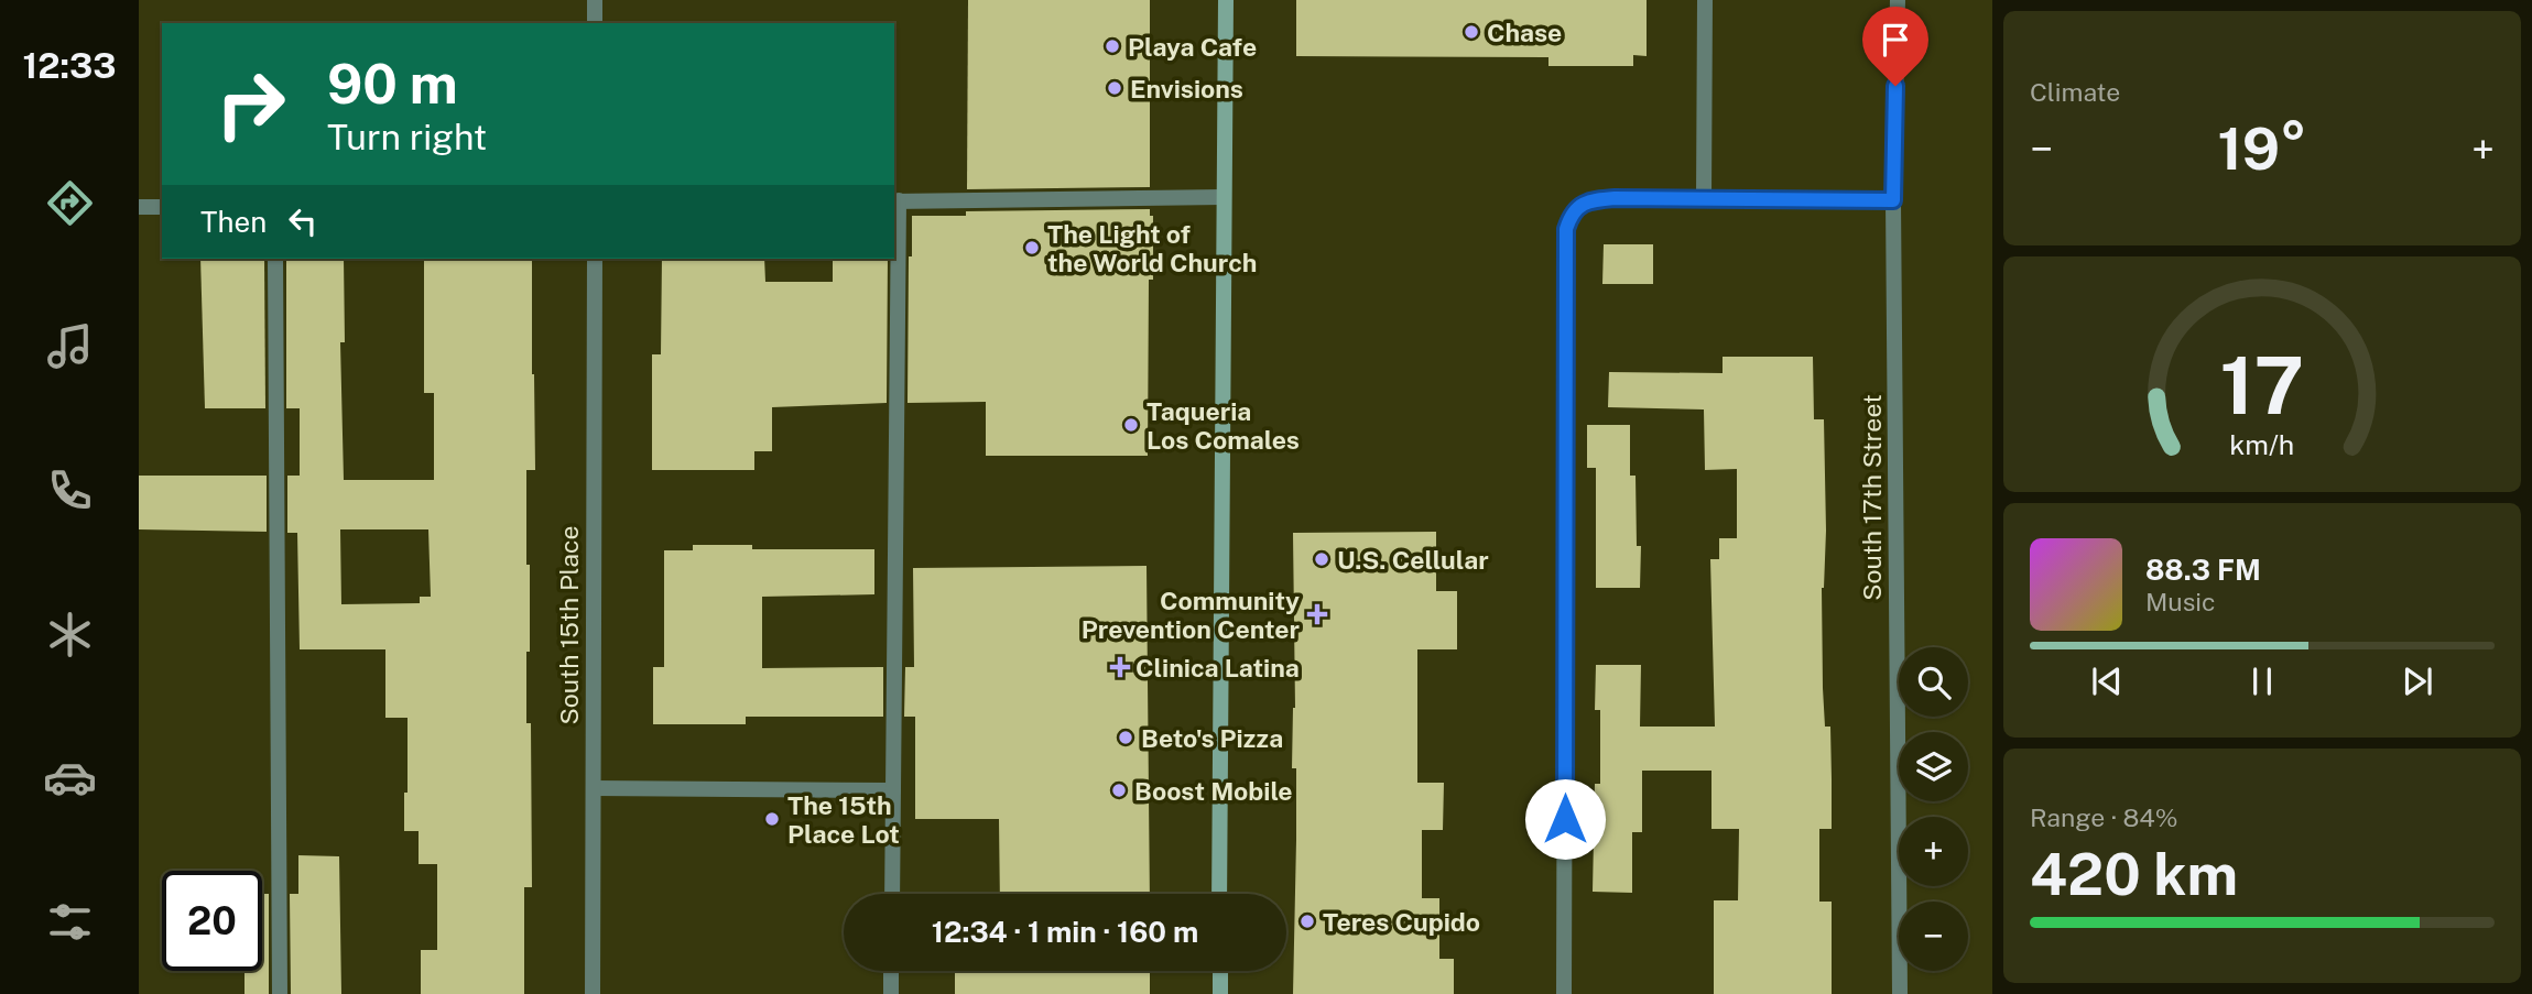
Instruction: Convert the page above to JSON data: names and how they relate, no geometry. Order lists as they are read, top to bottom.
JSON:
{
  "streets": {
    "street": ["South 17th Street", "South 15th Place"]
  },
  "places": {
    "other": [
      "Chase",
      "Playa Cafe",
      "Envisions",
      "The Light of the World Church",
      "Taqueria Los Comales",
      "U.S. Cellular",
      "Beto's Pizza",
      "Boost Mobile",
      "The 15th Place Lot",
      "Teres Cupido"
    ],
    "health": ["Community Prevention Center", "Clinica Latina"]
  },
  "page": {
    "tabs": "12:33",
    "tile": [
      "Climate",
      ["Range · 84%", "420 km"]
    ],
    "turn": ["90 m", "Turn right"],
    "heat": ["−", "19°", "+"],
    "then": "Then",
    "song": ["88.3 FM", "Music"],
    "map_buttons": ["+", "−"],
    "limit": "20",
    "trip": "12:34 · 1 min · 160 m",
    "gauge": ["17", "km/h"]
  }
}
